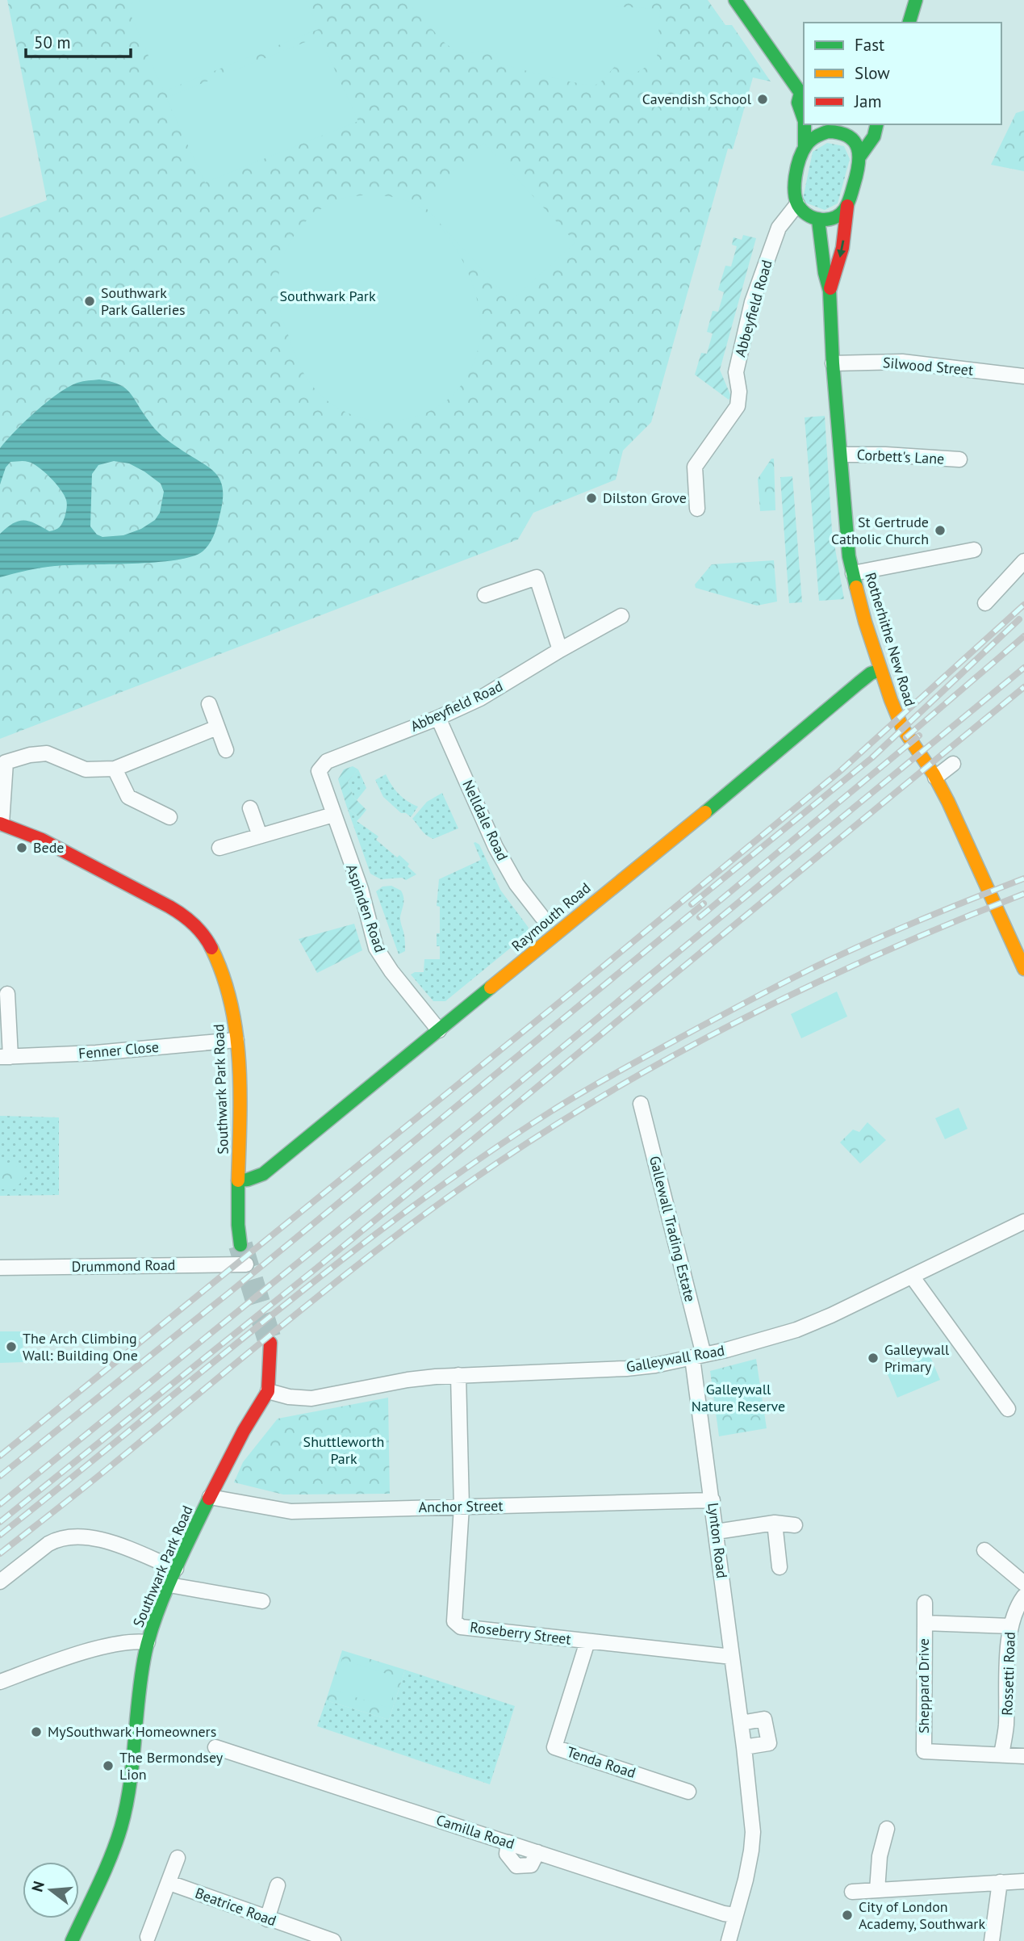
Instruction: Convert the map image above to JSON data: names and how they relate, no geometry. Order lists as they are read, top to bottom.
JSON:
{
  "streets": {
    "main road": ["Rotherhithe New Road", "Raymouth Road", "Southwark Park Road"],
    "street": [
      "Abbeyfield Road",
      "Silwood Street",
      "Corbett's Lane",
      "Nelldale Road",
      "Aspinden Road",
      "Fenner Close",
      "Gallewall Trading Estate",
      "Drummond Road",
      "Galleywall Road",
      "Anchor Street",
      "Lynton Road",
      "Roseberry Street",
      "Rossetti Road",
      "Sheppard Drive",
      "Tenda Road",
      "Camilla Road",
      "Beatrice Road"
    ]
  },
  "crossings": [
    ["Abbeyfield Road", "Rotherhithe New Road"],
    ["Abbeyfield Road", "Nelldale Road"],
    ["Abbeyfield Road", "Aspinden Road"],
    ["Silwood Street", "Rotherhithe New Road"],
    ["Corbett's Lane", "Rotherhithe New Road"],
    ["Rotherhithe New Road", "Raymouth Road"],
    ["Aspinden Road", "Raymouth Road"],
    ["Raymouth Road", "Southwark Park Road"],
    ["Fenner Close", "Southwark Park Road"],
    ["Southwark Park Road", "Galleywall Road"],
    ["Southwark Park Road", "Anchor Street"],
    ["Gallewall Trading Estate", "Galleywall Road"],
    ["Gallewall Trading Estate", "Lynton Road"],
    ["Galleywall Road", "Lynton Road"],
    ["Galleywall Road", "Roseberry Street"],
    ["Anchor Street", "Lynton Road"],
    ["Anchor Street", "Roseberry Street"],
    ["Lynton Road", "Roseberry Street"],
    ["Lynton Road", "Camilla Road"],
    ["Roseberry Street", "Tenda Road"],
    ["Rossetti Road", "Sheppard Drive"]
  ],
  "parks": ["Southwark Park", "Galleywall Nature Reserve", "Shuttleworth Park"],
  "places": [
    "Cavendish School",
    "Southwark Park Galleries",
    "Dilston Grove",
    "St Gertrude Catholic Church",
    "Bede",
    "The Arch Climbing Wall: Building One",
    "Galleywall Primary",
    "MySouthwark Homeowners",
    "The Bermondsey Lion",
    "City of London Academy, Southwark"
  ],
  "legend": ["Fast", "Slow", "Jam"],
  "scale_bar": "50 m",
  "north": "left"
}
